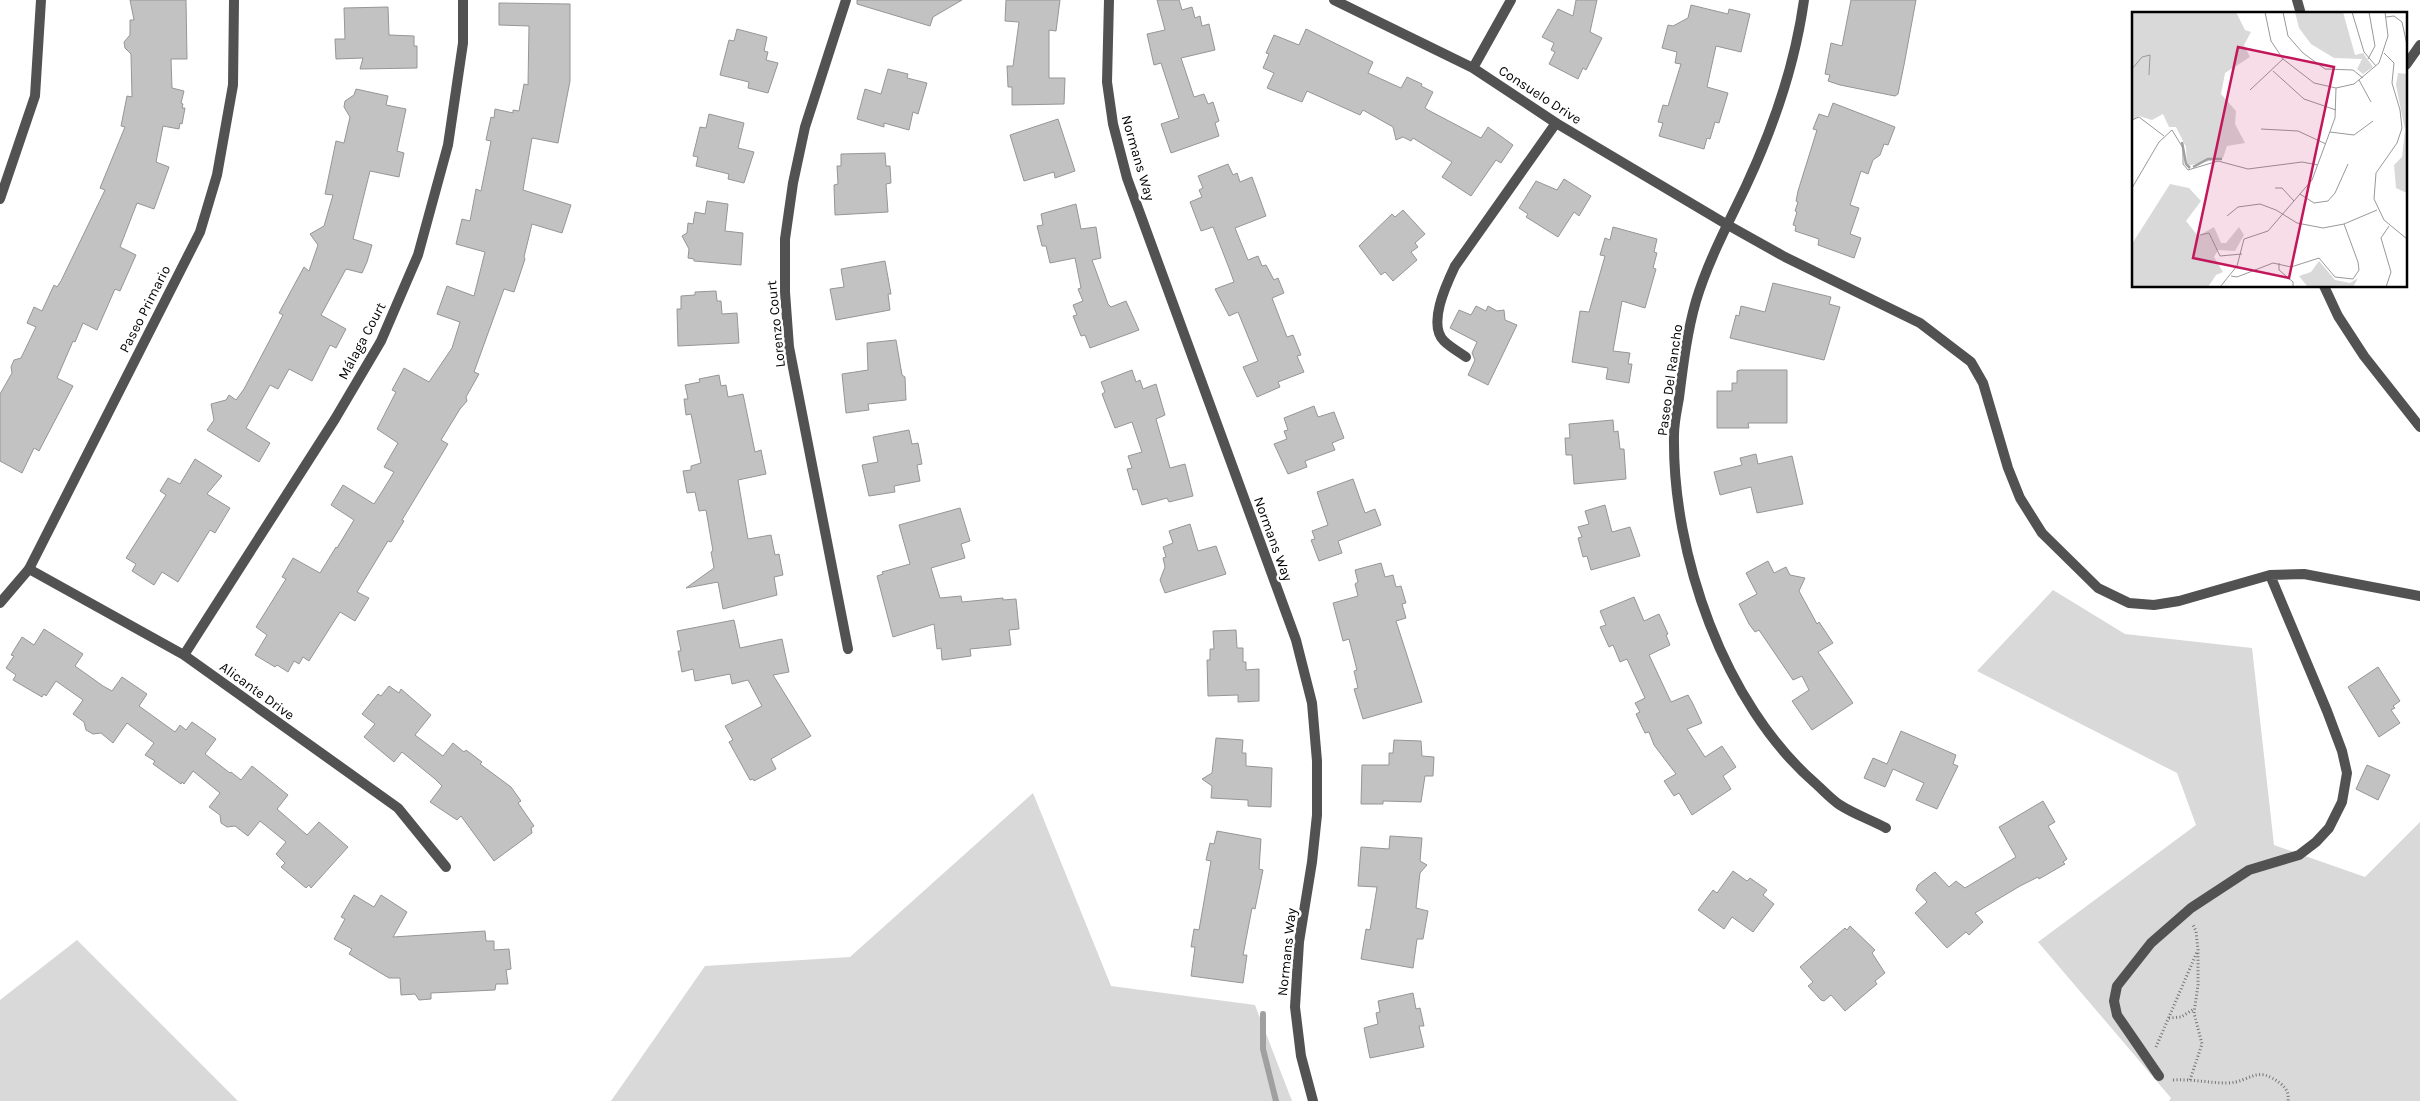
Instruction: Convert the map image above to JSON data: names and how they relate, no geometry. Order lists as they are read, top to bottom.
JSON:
{
  "streets": {
    "street": [
      "Consuelo Drive",
      "Normans Way",
      "Paseo Primario",
      "Lorenzo Court",
      "Málaga Court",
      "Paseo Del Rancho",
      "Alicante Drive"
    ]
  },
  "crossings": [
    ["Consuelo Drive", "Paseo Del Rancho"],
    ["Paseo Primario", "Alicante Drive"],
    ["Málaga Court", "Alicante Drive"]
  ]
}
